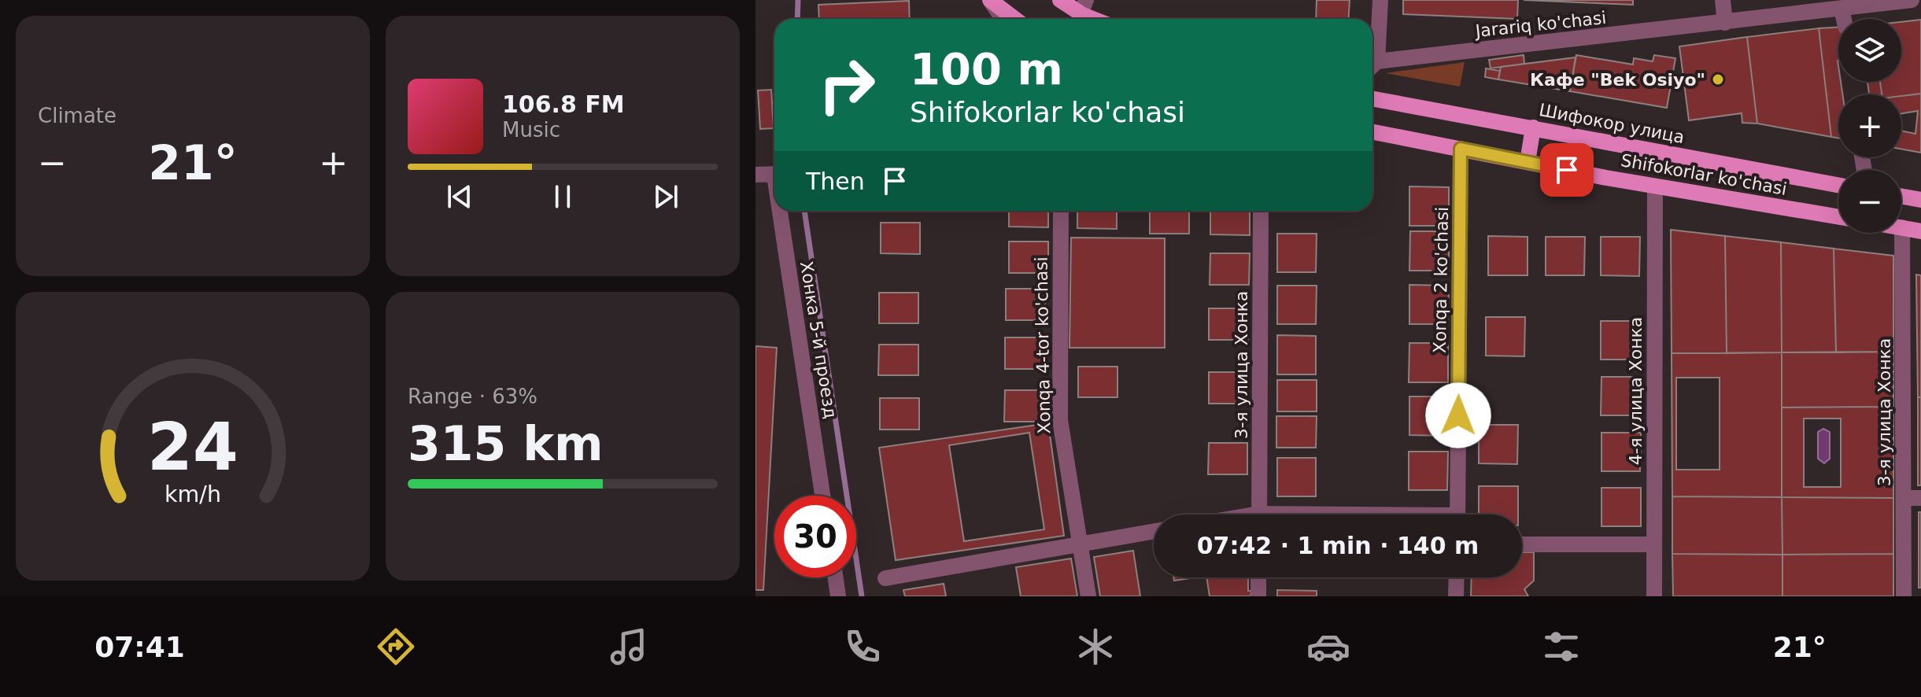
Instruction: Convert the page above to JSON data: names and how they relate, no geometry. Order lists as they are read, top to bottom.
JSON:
{
  "streets": {
    "main road": ["Шифокор улица", "Shifokorlar ko'chasi"],
    "street": [
      "Jarariq ko'chasi",
      "Xonqa 2 ko'chasi",
      "Хонка 5-й проезд",
      "Xonqa 4-tor ko'chasi",
      "3-я улица Хонка",
      "4-я улица Хонка"
    ]
  },
  "crossings": [
    ["Shifokorlar ko'chasi", "Xonqa 2 ko'chasi"],
    ["Shifokorlar ko'chasi", "4-я улица Хонка"]
  ],
  "places": ["Кафе \"Bek Osiyo\""],
  "page": {
    "tile": [
      "Climate",
      ["Range · 63%", "315 km"]
    ],
    "map_buttons": ["+", "−"],
    "turn": ["100 m", "Shifokorlar ko'chasi"],
    "song": ["106.8 FM", "Music"],
    "heat": ["−", "21°", "+"],
    "then": "Then",
    "limit": "30",
    "trip": "07:42 · 1 min · 140 m",
    "tabs": ["07:41", "21°"],
    "gauge": ["24", "km/h"]
  }
}
